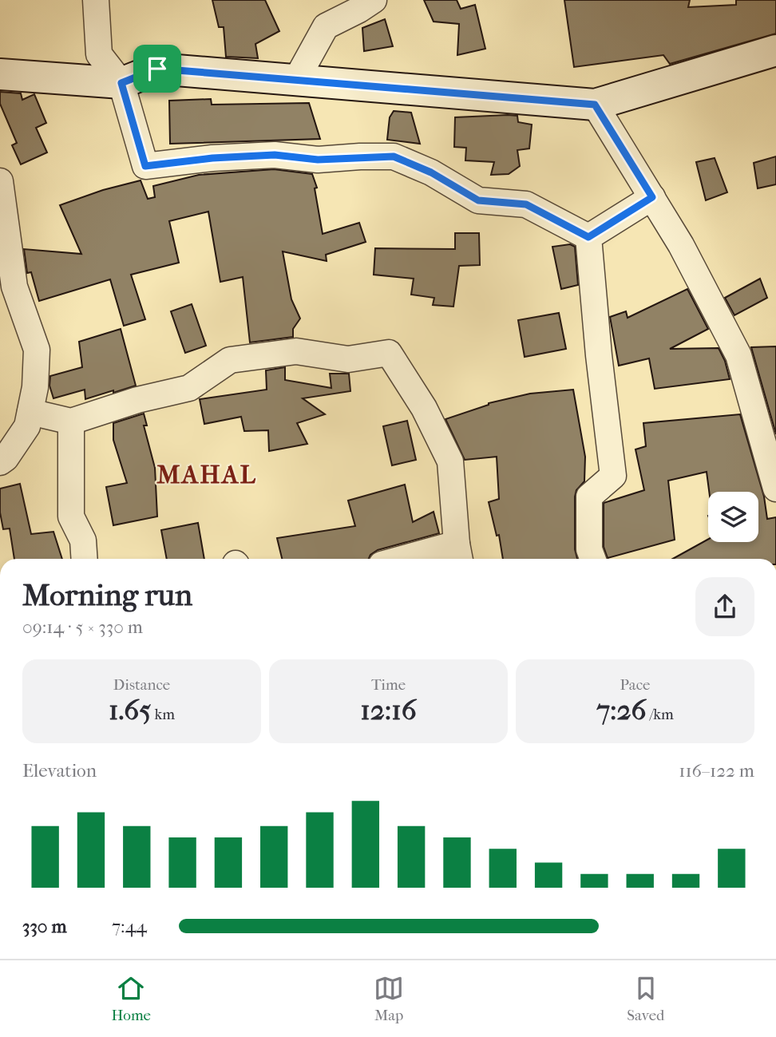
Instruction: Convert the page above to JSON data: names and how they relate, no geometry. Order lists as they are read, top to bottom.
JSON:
{
  "districts": ["MAHAL"],
  "page": {
    "heading": ["Morning run", "09:14 · 5 × 330 m"],
    "stats": [
      ["Distance", "1.65 km"],
      ["Time", "12:16"],
      ["Pace", "7:26 /km"]
    ],
    "chart": ["Elevation", "116–122 m"],
    "list": [
      {
        "name": "330 m",
        "note": "7:44"
      }
    ],
    "tabs": ["Home", "Map", "Saved"]
  }
}
